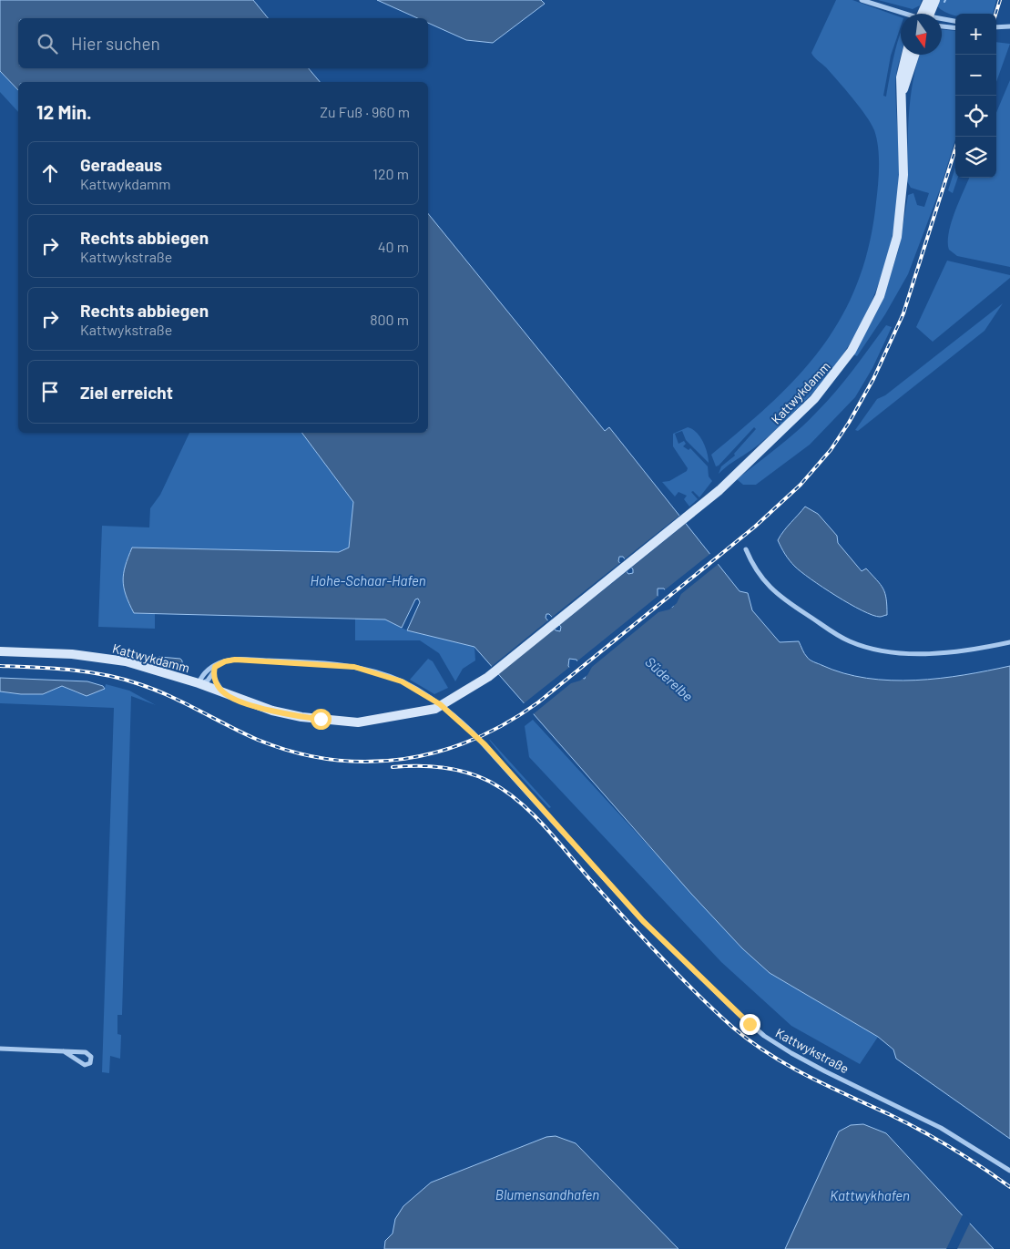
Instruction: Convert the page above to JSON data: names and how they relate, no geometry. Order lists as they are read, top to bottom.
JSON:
{
  "streets": {
    "main road": ["Kattwykdamm"],
    "street": ["Kattwykstraße"]
  },
  "crossings": [
    ["Kattwykdamm", "Kattwykstraße"]
  ],
  "water": [
    "Hohe-Schaar-Hafen",
    "Süderelbe",
    "Blumensandhafen",
    "Kattwykhafen"
  ],
  "north": "bottom",
  "page": {
    "map_buttons": ["+", "−"],
    "search": "Hier suchen",
    "heading": ["12 Min.", "Zu Fuß · 960 m"],
    "list": [
      ["Geradeaus", "Kattwykdamm", "120 m"],
      ["Rechts abbiegen", "Kattwykstraße", "40 m"],
      ["Rechts abbiegen", "Kattwykstraße", "800 m"],
      "Ziel erreicht"
    ]
  }
}
